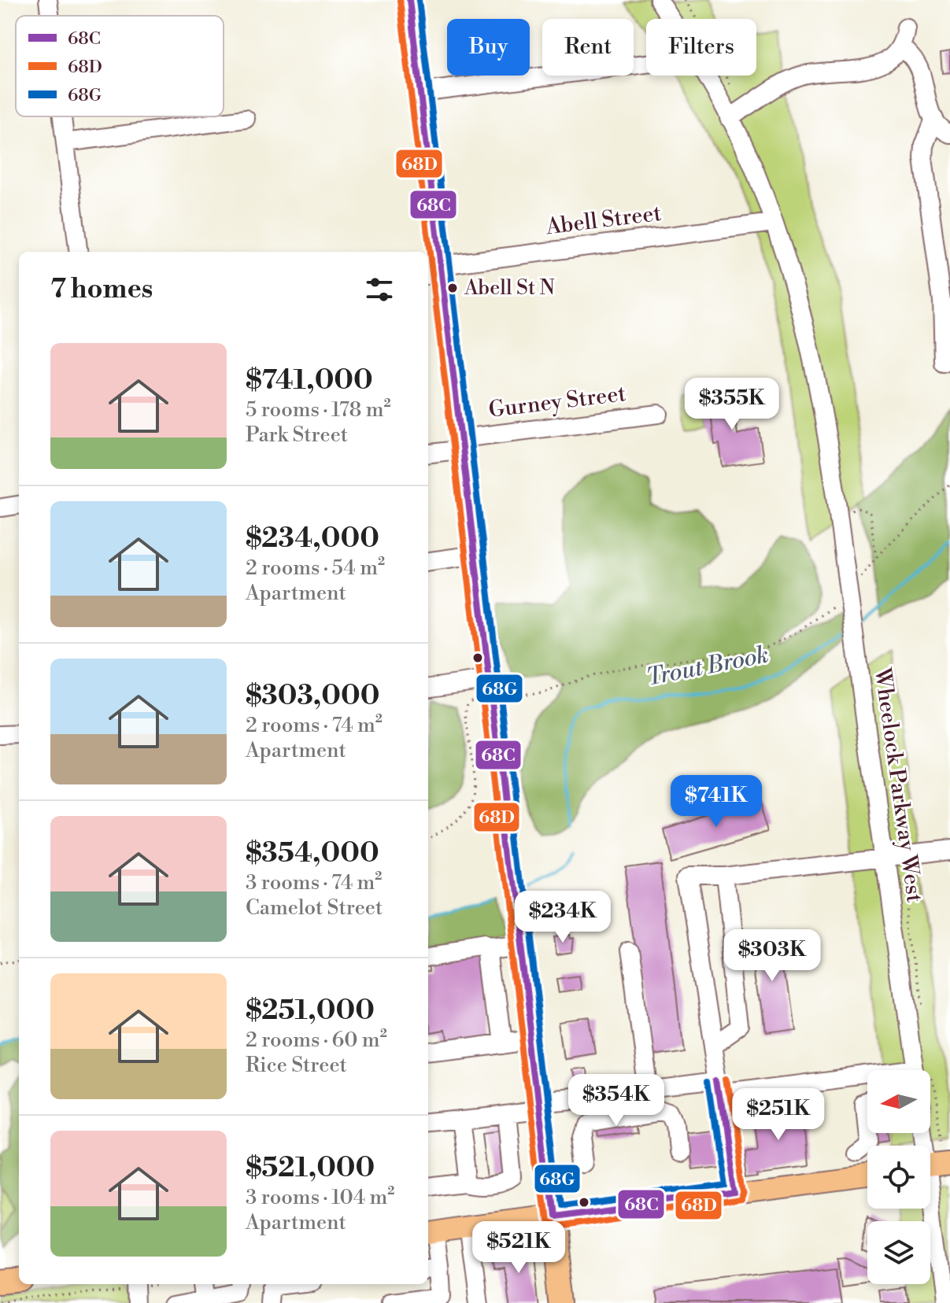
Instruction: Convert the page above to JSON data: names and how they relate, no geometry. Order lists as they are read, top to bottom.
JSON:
{
  "streets": {
    "street": ["Abell Street", "Gurney Street", "Wheelock Parkway West"]
  },
  "crossings": [
    ["Abell Street", "Wheelock Parkway West"]
  ],
  "water": ["Trout Brook"],
  "places": ["Abell St N"],
  "lines": ["transit line 68C", "transit line 68G", "transit line 68D"],
  "legend": ["68C", "68D", "68G"],
  "north": "left",
  "page": {
    "chip": ["Buy", "Rent", "Filters"],
    "heading": "7 homes",
    "list": [
      {
        "name": "$741,000",
        "note": "5 rooms · 178 m² · Park Street"
      },
      {
        "name": "$234,000",
        "note": "2 rooms · 54 m² · Apartment"
      },
      {
        "name": "$303,000",
        "note": "2 rooms · 74 m² · Apartment"
      },
      {
        "name": "$354,000",
        "note": "3 rooms · 74 m² · Camelot Street"
      },
      {
        "name": "$251,000",
        "note": "2 rooms · 60 m² · Rice Street"
      },
      {
        "name": "$521,000",
        "note": "3 rooms · 104 m² · Apartment"
      }
    ],
    "price": [
      "$355K",
      "$741K",
      "$234K",
      "$303K",
      "$354K",
      "$251K",
      "$521K"
    ]
  }
}
